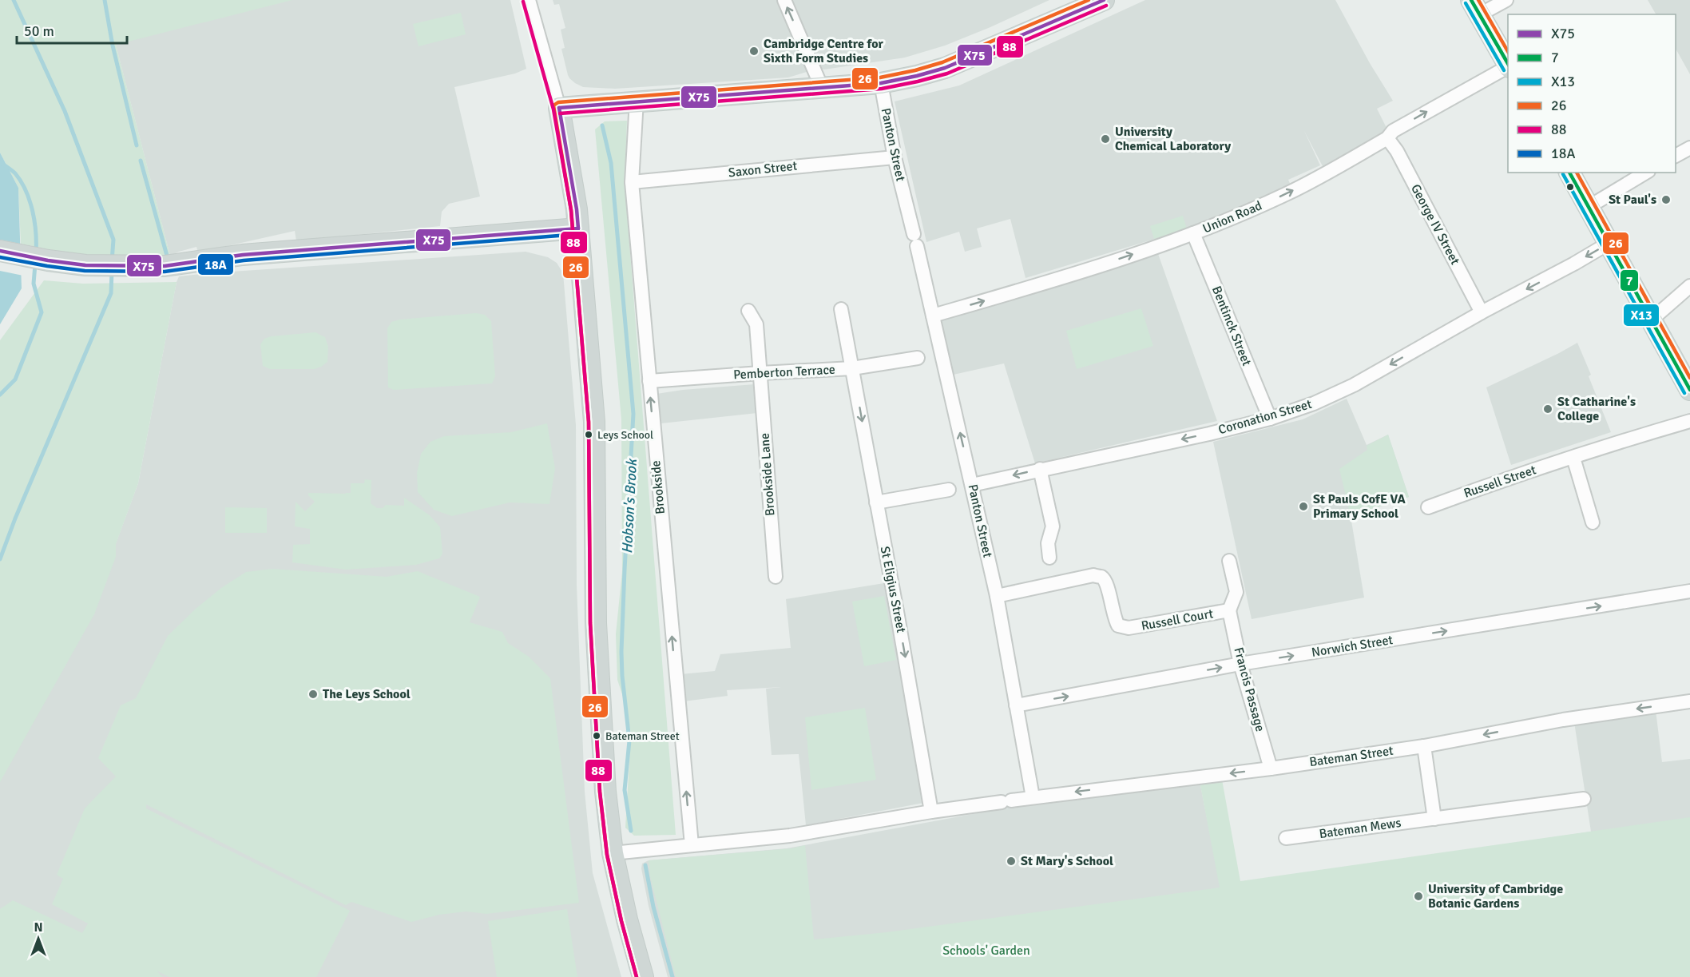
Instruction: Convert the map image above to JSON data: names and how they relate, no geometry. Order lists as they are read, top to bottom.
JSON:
{
  "streets": {
    "street": [
      "Panton Street",
      "Saxon Street",
      "Union Road",
      "George IV Street",
      "Bentinck Street",
      "Pemberton Terrace",
      "Coronation Street",
      "Brookside Lane",
      "Russell Street",
      "Brookside",
      "St Eligius Street",
      "Russell Court",
      "Norwich Street",
      "Francis Passage",
      "Bateman Street",
      "Bateman Mews"
    ]
  },
  "crossings": [
    ["Panton Street", "Saxon Street"],
    ["Panton Street", "Union Road"],
    ["Panton Street", "Coronation Street"],
    ["Panton Street", "Russell Court"],
    ["Panton Street", "Norwich Street"],
    ["Panton Street", "Bateman Street"],
    ["Saxon Street", "Brookside"],
    ["Union Road", "George IV Street"],
    ["Union Road", "Bentinck Street"],
    ["George IV Street", "Coronation Street"],
    ["Bentinck Street", "Coronation Street"],
    ["Pemberton Terrace", "Brookside Lane"],
    ["Pemberton Terrace", "Brookside"],
    ["Pemberton Terrace", "St Eligius Street"],
    ["Brookside", "Bateman Street"],
    ["St Eligius Street", "Bateman Street"],
    ["Russell Court", "Francis Passage"],
    ["Norwich Street", "Francis Passage"],
    ["Francis Passage", "Bateman Street"]
  ],
  "one_way": [
    "Union Road",
    "Coronation Street",
    "Brookside",
    "St Eligius Street",
    "Norwich Street",
    "Bateman Street"
  ],
  "water": ["Hobson's Brook"],
  "parks": ["Schools' Garden"],
  "places": [
    "Cambridge Centre for Sixth Form Studies",
    "University Chemical Laboratory",
    "St Paul's",
    "St Catharine's College",
    "Leys School",
    "St Pauls CofE VA Primary School",
    "The Leys School",
    "Bateman Street",
    "St Mary's School",
    "University of Cambridge Botanic Gardens"
  ],
  "lines": [
    "transit line X75",
    "transit line 7",
    "transit line 26",
    "transit line 88",
    "transit line X13",
    "transit line 18A"
  ],
  "legend": [
    "X75",
    "7",
    "X13",
    "26",
    "88",
    "18A"
  ],
  "scale_bar": "50 m",
  "north": "top"
}
